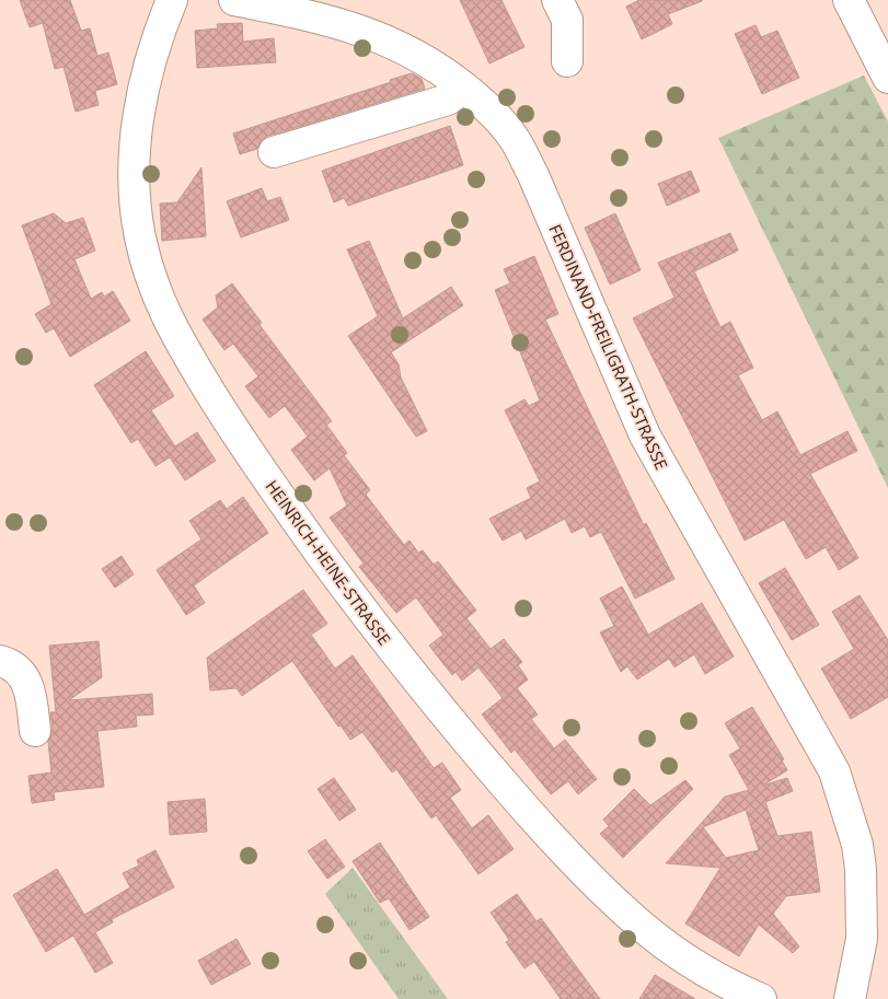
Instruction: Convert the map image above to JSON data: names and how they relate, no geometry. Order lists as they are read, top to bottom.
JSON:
{
  "streets": {
    "street": ["FERDINAND-FREILIGRATH-STRASSE", "HEINRICH-HEINE-STRASSE"]
  }
}
